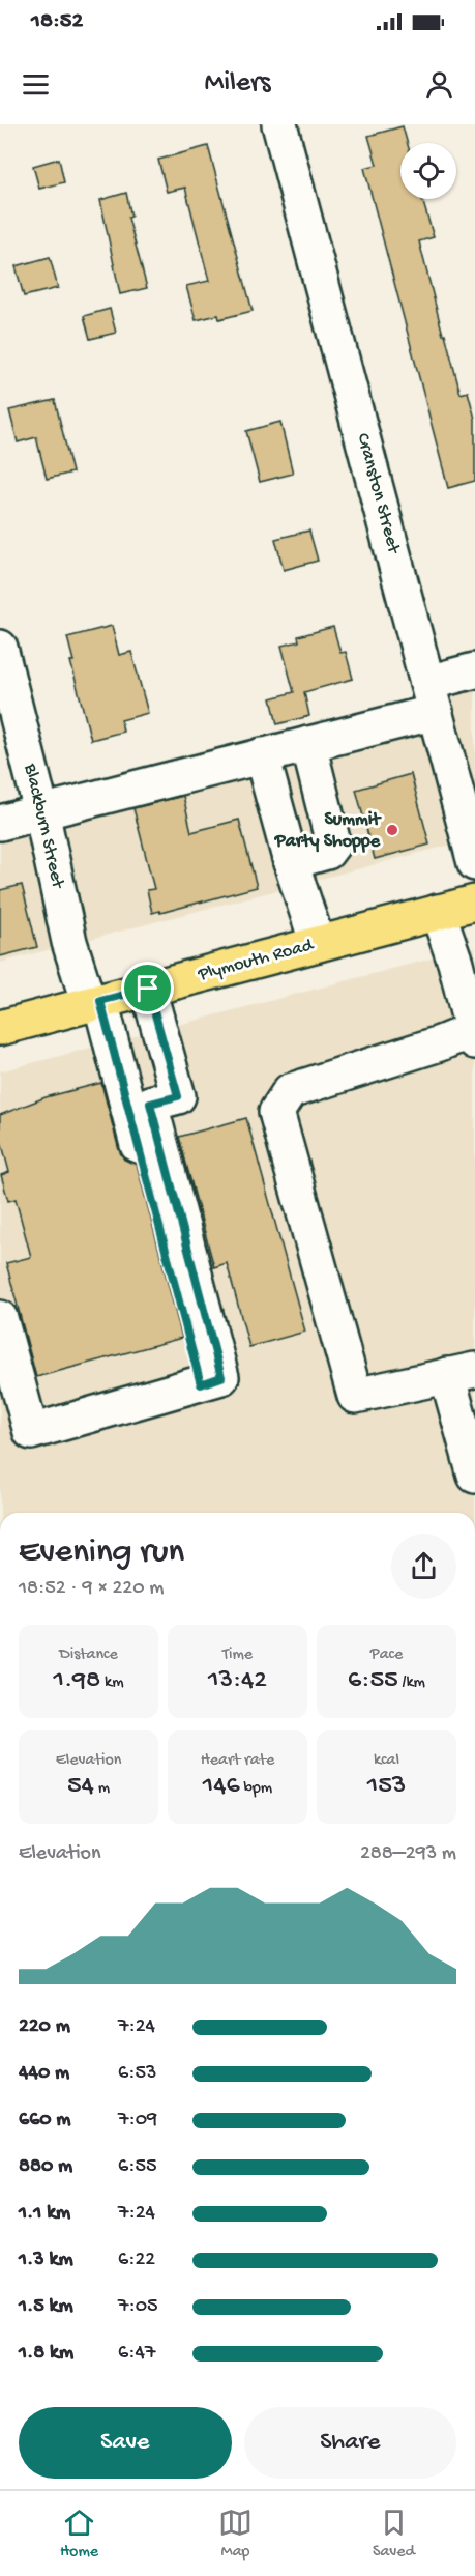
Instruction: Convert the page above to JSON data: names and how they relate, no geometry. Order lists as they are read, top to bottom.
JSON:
{
  "streets": {
    "main road": ["Plymouth Road"],
    "street": ["Cranston Street", "Blackburn Street"]
  },
  "crossings": [
    ["Blackburn Street", "Plymouth Road"]
  ],
  "places": ["Summit Party Shoppe"],
  "page": {
    "status": "18:52",
    "header": "Milers",
    "heading": ["Evening run", "18:52 · 9 × 220 m"],
    "stats": [
      ["Distance", "1.98 km"],
      ["Time", "13:42"],
      ["Pace", "6:55 /km"],
      ["Elevation", "54 m"],
      ["Heart rate", "146 bpm"],
      ["kcal", "153"]
    ],
    "chart": ["Elevation", "288–293 m"],
    "list": [
      {
        "name": "220 m",
        "note": "7:24"
      },
      {
        "name": "440 m",
        "note": "6:53"
      },
      {
        "name": "660 m",
        "note": "7:09"
      },
      {
        "name": "880 m",
        "note": "6:55"
      },
      {
        "name": "1.1 km",
        "note": "7:24"
      },
      {
        "name": "1.3 km",
        "note": "6:22"
      },
      {
        "name": "1.5 km",
        "note": "7:05"
      },
      {
        "name": "1.8 km",
        "note": "6:47"
      }
    ],
    "buttons": ["Save", "Share"],
    "tabs": ["Home", "Map", "Saved"]
  }
}
